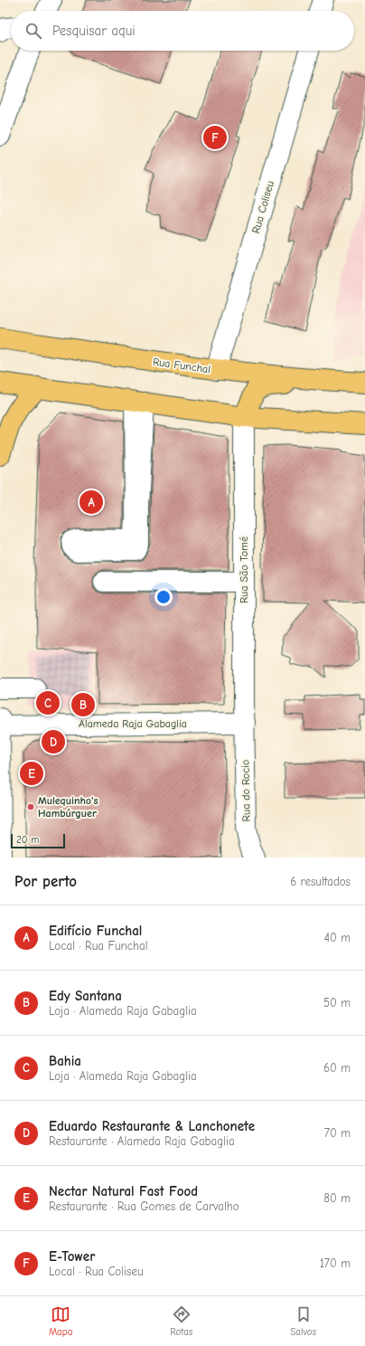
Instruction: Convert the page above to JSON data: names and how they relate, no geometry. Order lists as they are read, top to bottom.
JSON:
{
  "streets": {
    "main road": ["Rua Funchal"],
    "street": [
      "Rua Coliseu",
      "Rua São Tomé",
      "Alameda Raja Gabaglia",
      "Rua do Rocio"
    ]
  },
  "crossings": [
    ["Rua Coliseu", "Rua Funchal"],
    ["Rua São Tomé", "Alameda Raja Gabaglia"],
    ["Rua São Tomé", "Rua do Rocio"],
    ["Alameda Raja Gabaglia", "Rua do Rocio"]
  ],
  "places": ["Mulequinho's Hambúrguer"],
  "scale_bar": "20 m",
  "page": {
    "search": "Pesquisar aqui",
    "pins": [
      "F",
      "A",
      "C",
      "B",
      "D",
      "E"
    ],
    "scale": "20 m",
    "heading": ["Por perto", "6 resultados"],
    "list": [
      {
        "mark": "A",
        "name": "Edifício Funchal",
        "note": "Local · Rua Funchal",
        "value": "40 m"
      },
      {
        "mark": "B",
        "name": "Edy Santana",
        "note": "Loja · Alameda Raja Gabaglia",
        "value": "50 m"
      },
      {
        "mark": "C",
        "name": "Bahia",
        "note": "Loja · Alameda Raja Gabaglia",
        "value": "60 m"
      },
      {
        "mark": "D",
        "name": "Eduardo Restaurante & Lanchonete",
        "note": "Restaurante · Alameda Raja Gabaglia",
        "value": "70 m"
      },
      {
        "mark": "E",
        "name": "Nectar Natural Fast Food",
        "note": "Restaurante · Rua Gomes de Carvalho",
        "value": "80 m"
      },
      {
        "mark": "F",
        "name": "E-Tower",
        "note": "Local · Rua Coliseu",
        "value": "170 m"
      }
    ],
    "nav": ["Mapa", "Rotas", "Salvos"]
  }
}
